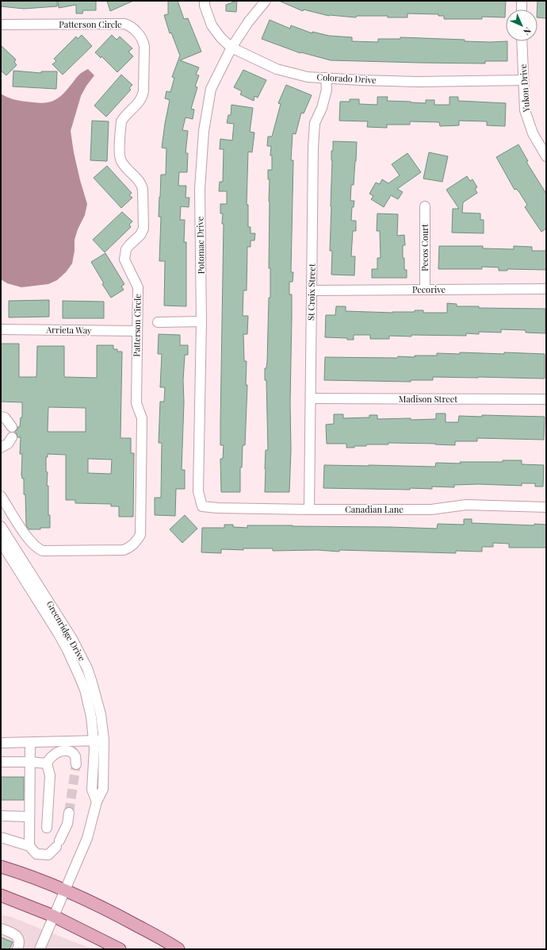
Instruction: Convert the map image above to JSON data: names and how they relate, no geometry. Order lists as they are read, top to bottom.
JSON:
{
  "streets": {
    "street": [
      "Patterson Circle",
      "Colorado Drive",
      "Yukon Drive",
      "Potomac Drive",
      "Pecos Court",
      "Pecorive",
      "St Croix Street",
      "Arrieta Way",
      "Madison Street",
      "Canadian Lane",
      "Greenridge Drive"
    ]
  },
  "crossings": [
    ["Patterson Circle", "Arrieta Way"],
    ["Colorado Drive", "Yukon Drive"],
    ["Colorado Drive", "Potomac Drive"],
    ["Colorado Drive", "St Croix Street"],
    ["Potomac Drive", "Canadian Lane"],
    ["Pecos Court", "Pecorive"],
    ["Pecorive", "St Croix Street"],
    ["St Croix Street", "Madison Street"],
    ["St Croix Street", "Canadian Lane"]
  ],
  "north": "bottom right"
}
